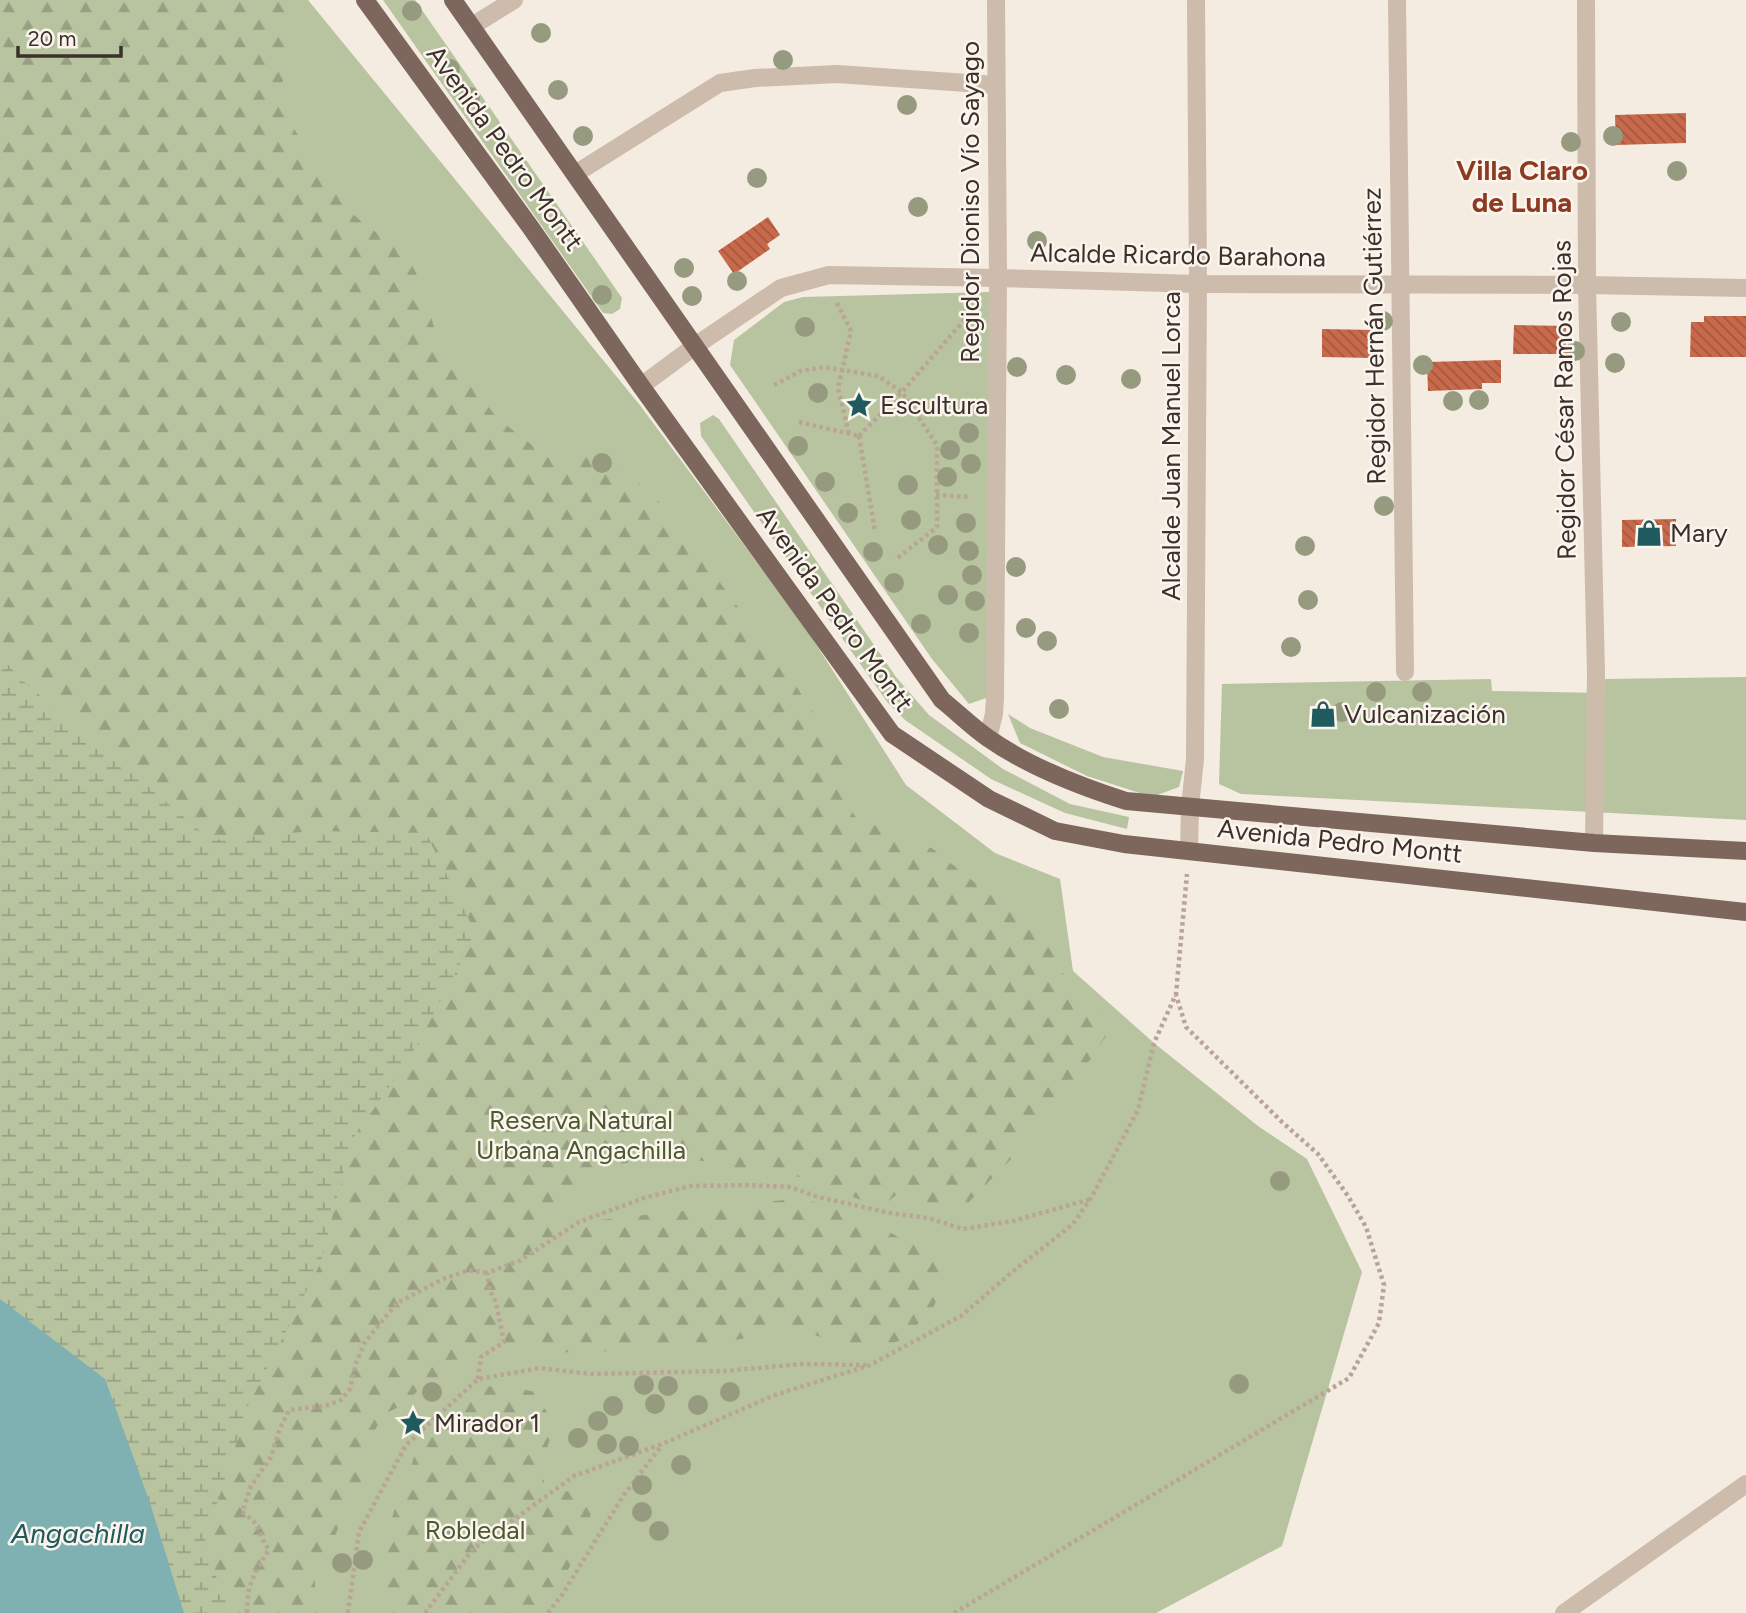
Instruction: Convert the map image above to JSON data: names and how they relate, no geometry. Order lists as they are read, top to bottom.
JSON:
{
  "streets": {
    "main road": ["Avenida Pedro Montt"],
    "street": [
      "Regidor Dioniso Vío Sayago",
      "Alcalde Ricardo Barahona",
      "Regidor Hernán Gutiérrez",
      "Regidor César Ramos Rojas",
      "Alcalde Juan Manuel Lorca"
    ]
  },
  "crossings": [
    ["Avenida Pedro Montt", "Regidor Dioniso Vío Sayago"],
    ["Avenida Pedro Montt", "Alcalde Ricardo Barahona"],
    ["Avenida Pedro Montt", "Regidor César Ramos Rojas"],
    ["Avenida Pedro Montt", "Alcalde Juan Manuel Lorca"],
    ["Regidor Dioniso Vío Sayago", "Alcalde Ricardo Barahona"],
    ["Alcalde Ricardo Barahona", "Regidor Hernán Gutiérrez"],
    ["Alcalde Ricardo Barahona", "Regidor César Ramos Rojas"],
    ["Alcalde Ricardo Barahona", "Alcalde Juan Manuel Lorca"]
  ],
  "districts": ["Villa Claro de Luna"],
  "water": ["Angachilla"],
  "parks": ["Reserva Natural Urbana Angachilla", "Robledal"],
  "places": {
    "place": ["Escultura", "Mirador 1"],
    "shop": ["Mary", "Vulcanización"]
  },
  "scale_bar": "20 m"
}
